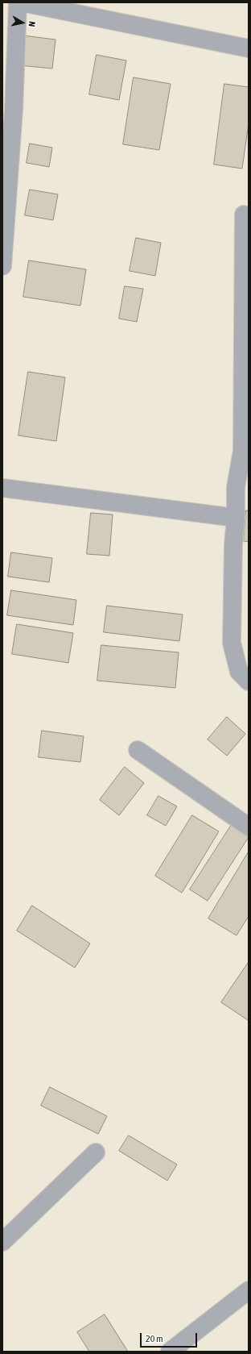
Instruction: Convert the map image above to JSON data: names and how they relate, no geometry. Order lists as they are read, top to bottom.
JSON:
{
  "scale_bar": "20 m",
  "north": "right"
}
